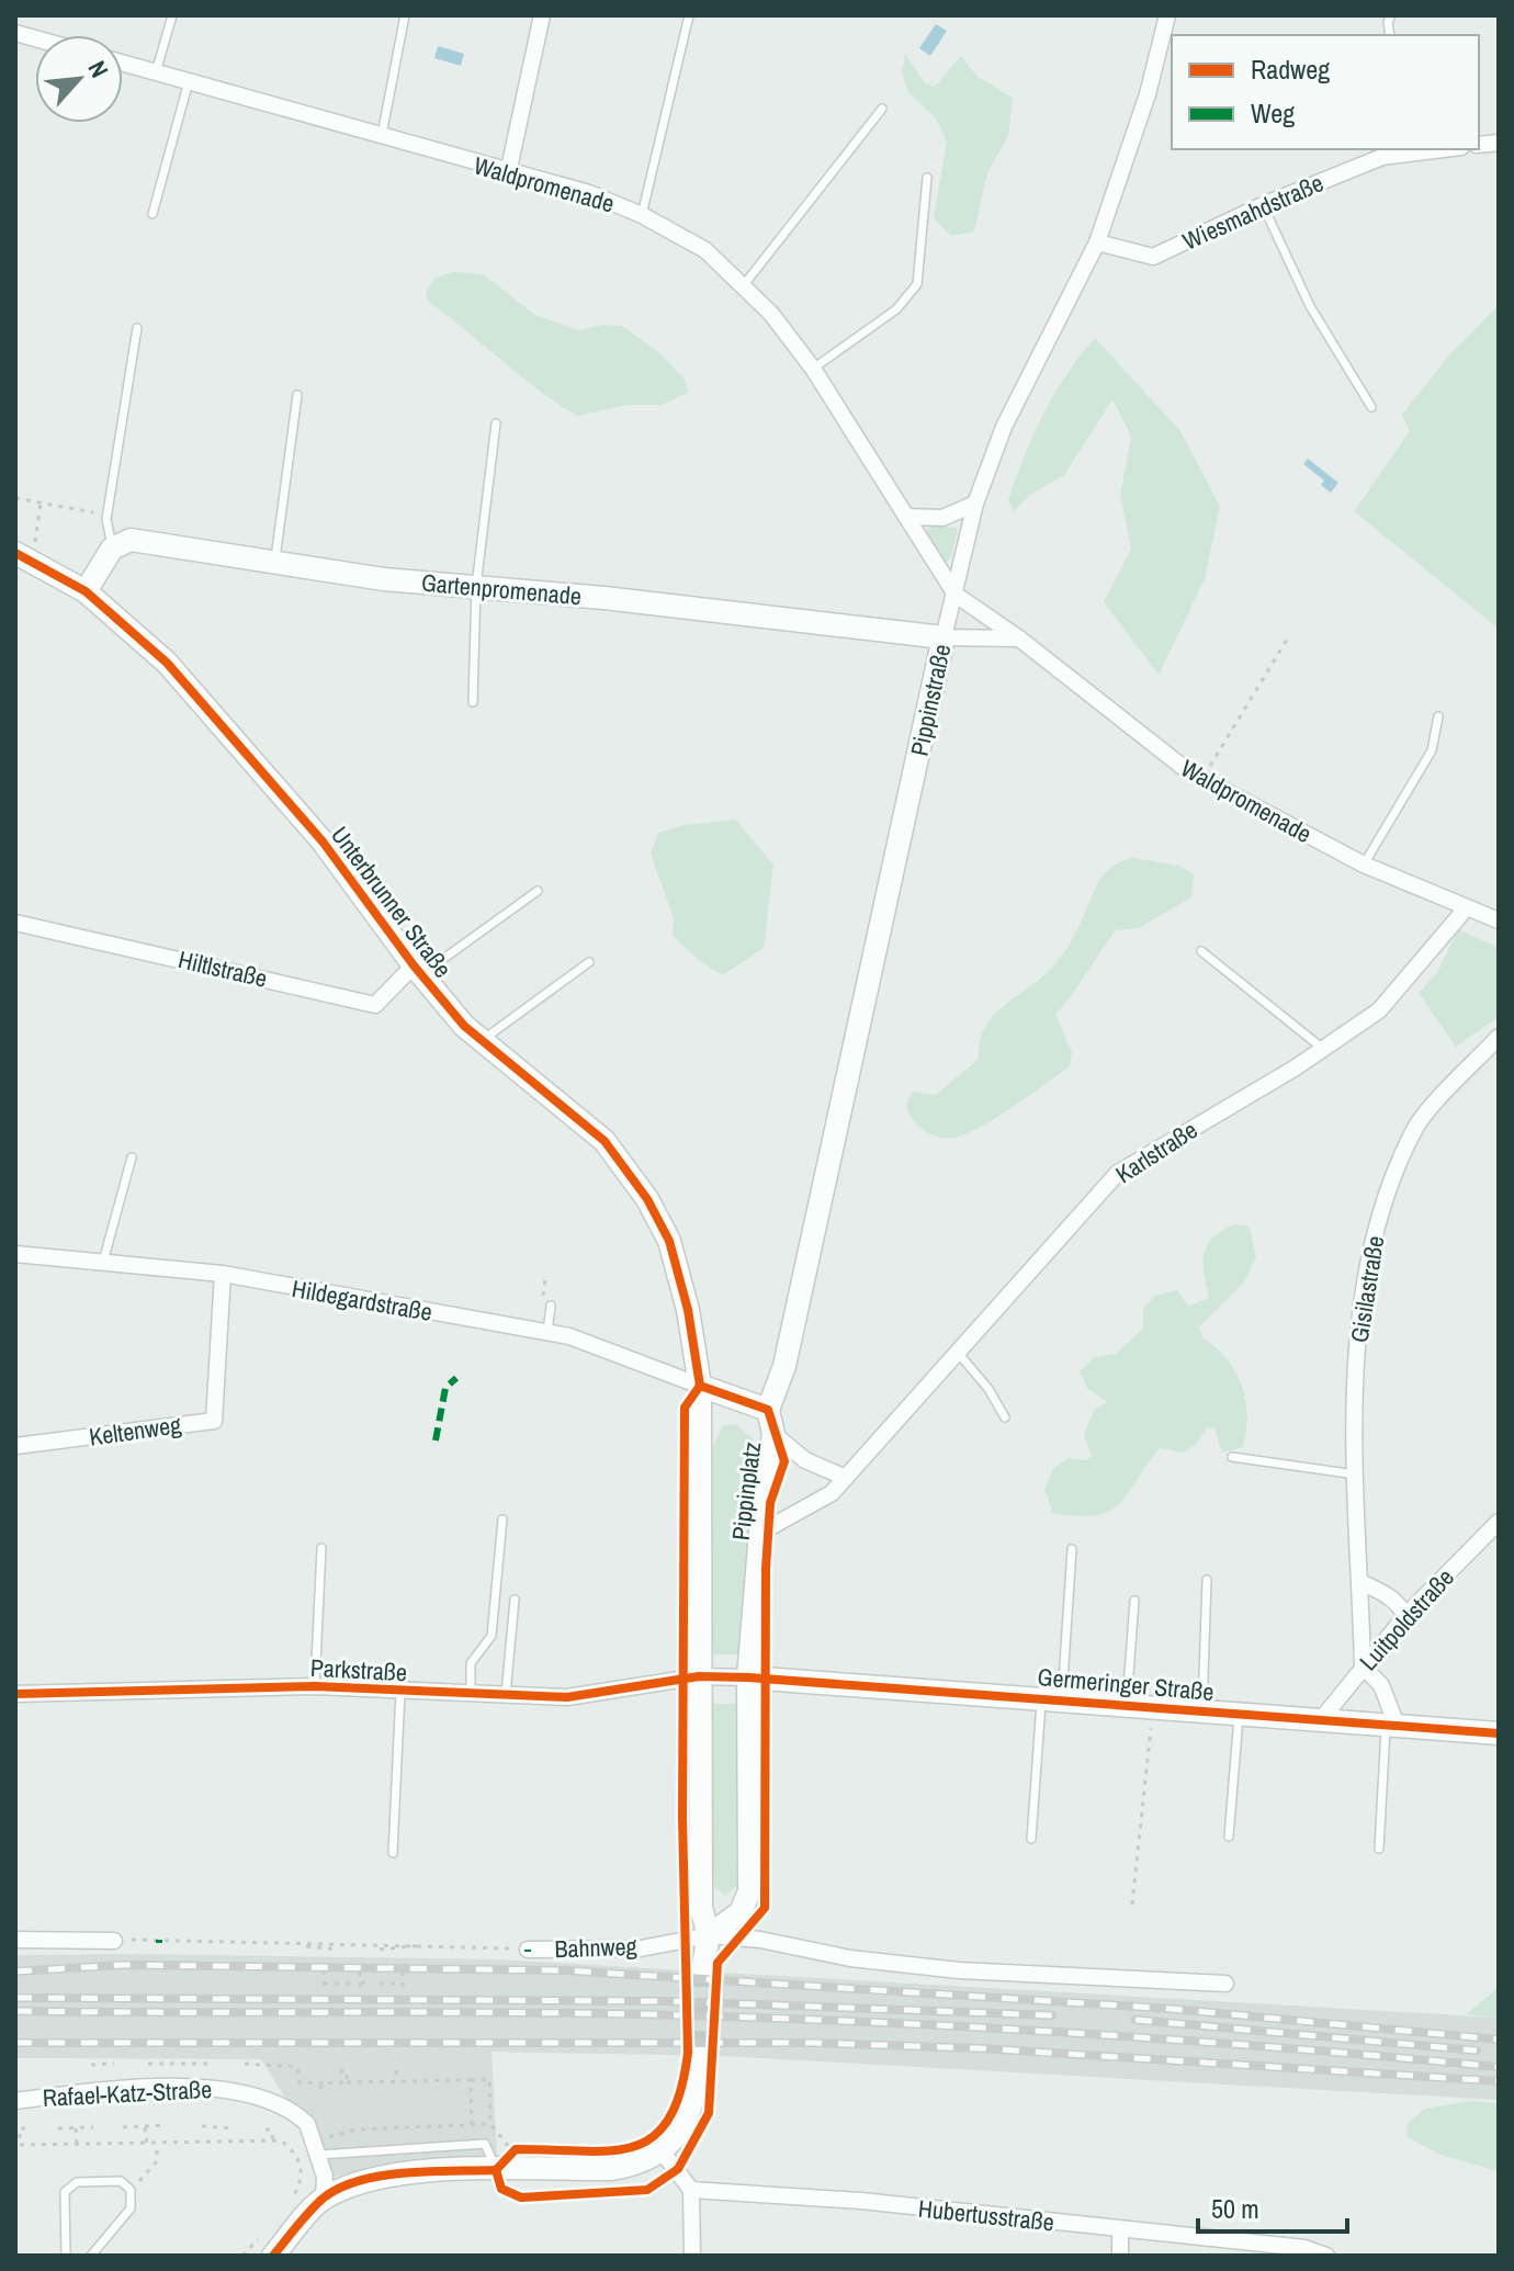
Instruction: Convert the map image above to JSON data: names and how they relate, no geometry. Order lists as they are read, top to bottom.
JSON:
{
  "streets": {
    "street": [
      "Waldpromenade",
      "Wiesmahdstraße",
      "Gartenpromenade",
      "Pippinstraße",
      "Unterbrunner Straße",
      "Hiltlstraße",
      "Karlstraße",
      "Gisilastraße",
      "Hildegardstraße",
      "Keltenweg",
      "Pippinplatz",
      "Luitpoldstraße",
      "Parkstraße",
      "Germeringer Straße",
      "Bahnweg",
      "Rafael-Katz-Straße",
      "Hubertusstraße"
    ]
  },
  "crossings": [
    ["Waldpromenade", "Pippinstraße"],
    ["Waldpromenade", "Karlstraße"],
    ["Wiesmahdstraße", "Pippinstraße"],
    ["Gartenpromenade", "Pippinstraße"],
    ["Pippinstraße", "Pippinplatz"],
    ["Unterbrunner Straße", "Hiltlstraße"],
    ["Unterbrunner Straße", "Pippinplatz"],
    ["Karlstraße", "Pippinplatz"],
    ["Gisilastraße", "Luitpoldstraße"],
    ["Hildegardstraße", "Keltenweg"],
    ["Hildegardstraße", "Pippinplatz"],
    ["Pippinplatz", "Parkstraße"],
    ["Pippinplatz", "Germeringer Straße"],
    ["Pippinplatz", "Bahnweg"],
    ["Luitpoldstraße", "Germeringer Straße"]
  ],
  "legend": ["Radweg", "Weg"],
  "scale_bar": "50 m",
  "north": "top right"
}
